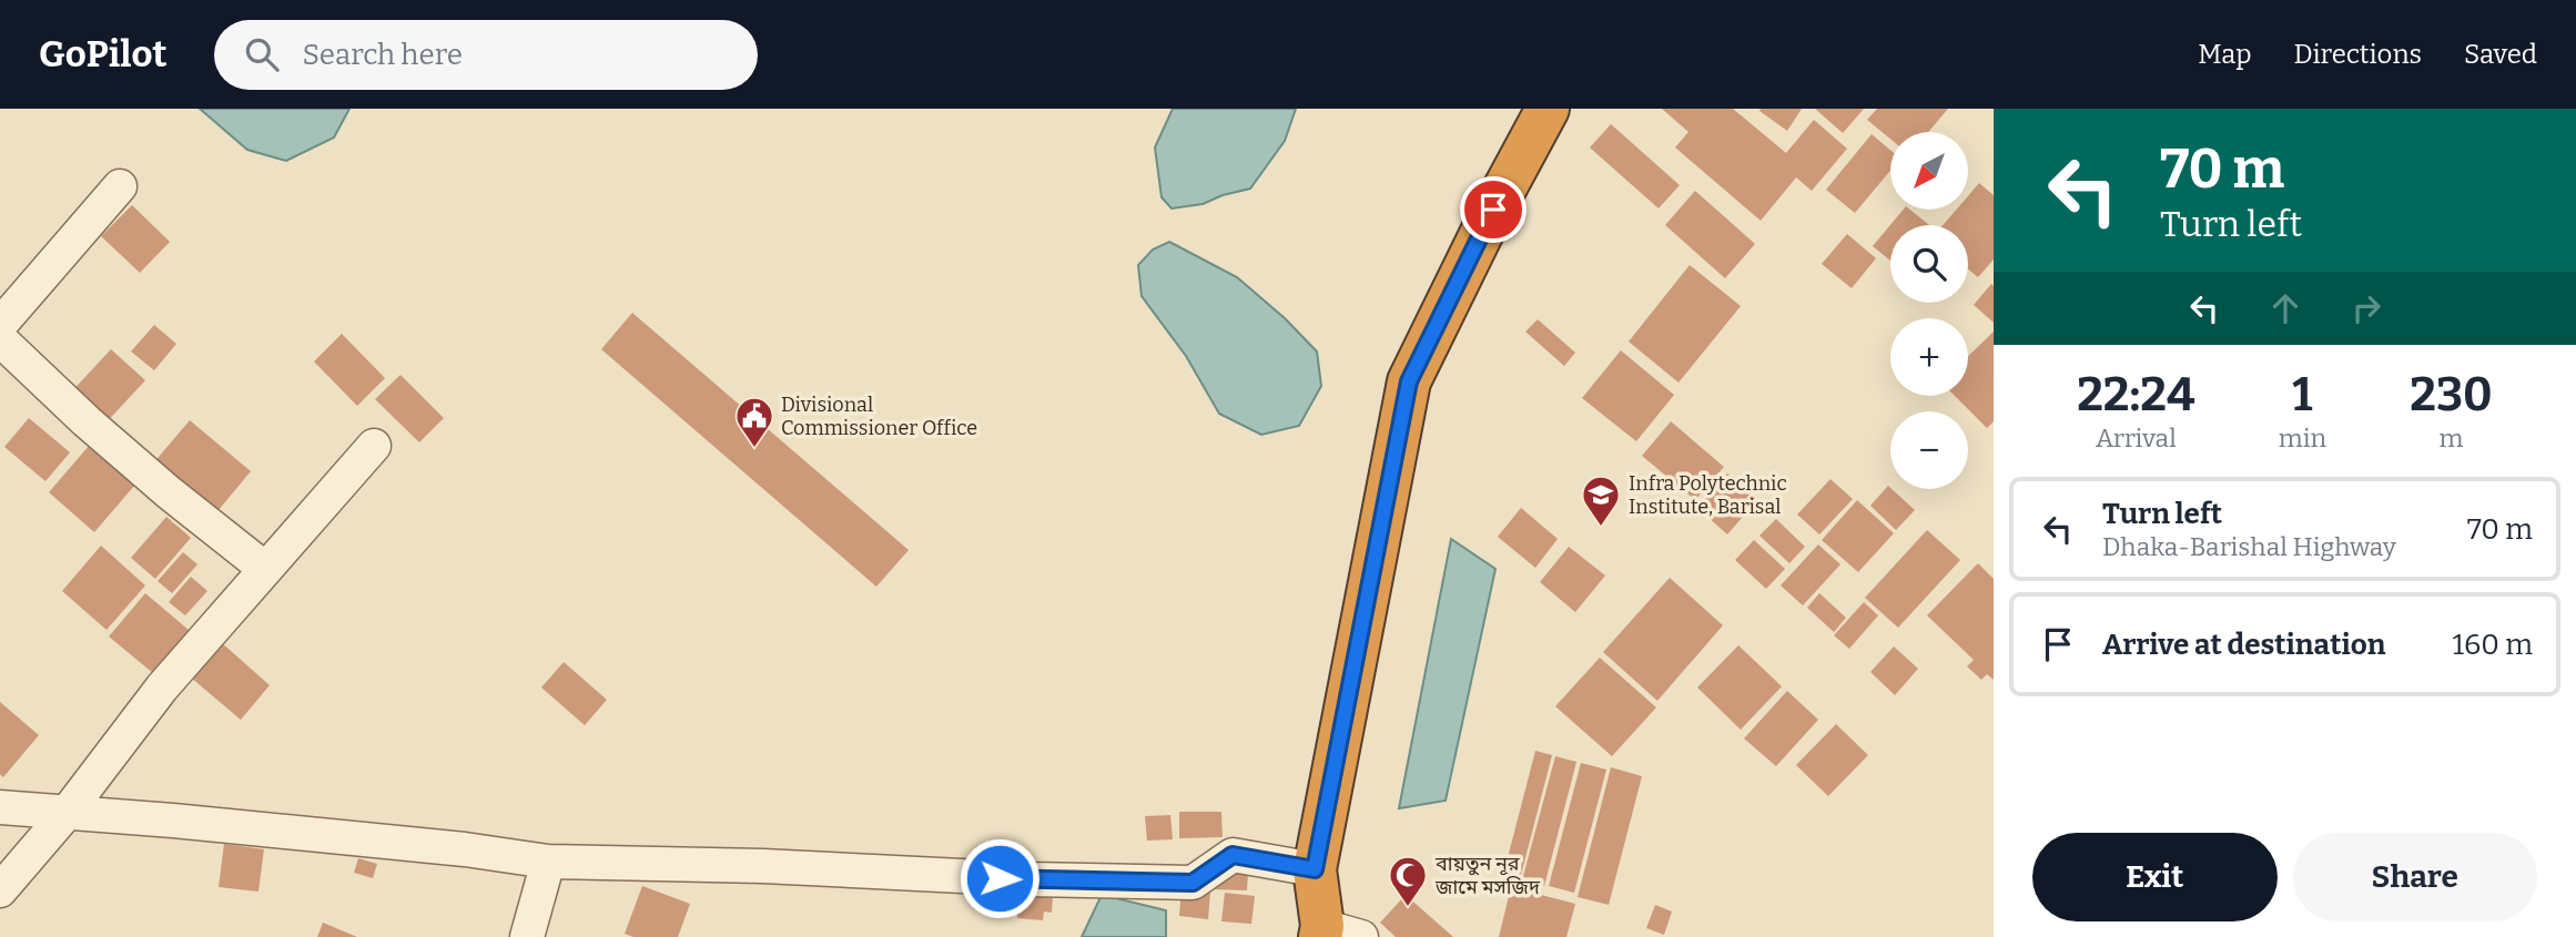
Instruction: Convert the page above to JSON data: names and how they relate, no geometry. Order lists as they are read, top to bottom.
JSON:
{
  "places": {
    "public building": ["Divisional Commissioner Office"],
    "school or university": ["Infra Polytechnic Institute, Barisal"],
    "mosque": ["বায়তুন নূর জামে মসজিদ"]
  },
  "north": "bottom left",
  "page": {
    "header": "GoPilot",
    "search": "Search here",
    "nav": ["Map", "Directions", "Saved"],
    "turn": ["70 m", "Turn left"],
    "map_buttons": ["+", "−"],
    "eta": [
      "22:24",
      "Arrival",
      "1",
      "min",
      "230",
      "m"
    ],
    "list": [
      {
        "name": "Turn left",
        "note": "Dhaka-Barishal Highway",
        "value": "70 m"
      },
      {
        "name": "Arrive at destination",
        "value": "160 m"
      }
    ],
    "buttons": ["Exit", "Share"]
  }
}
